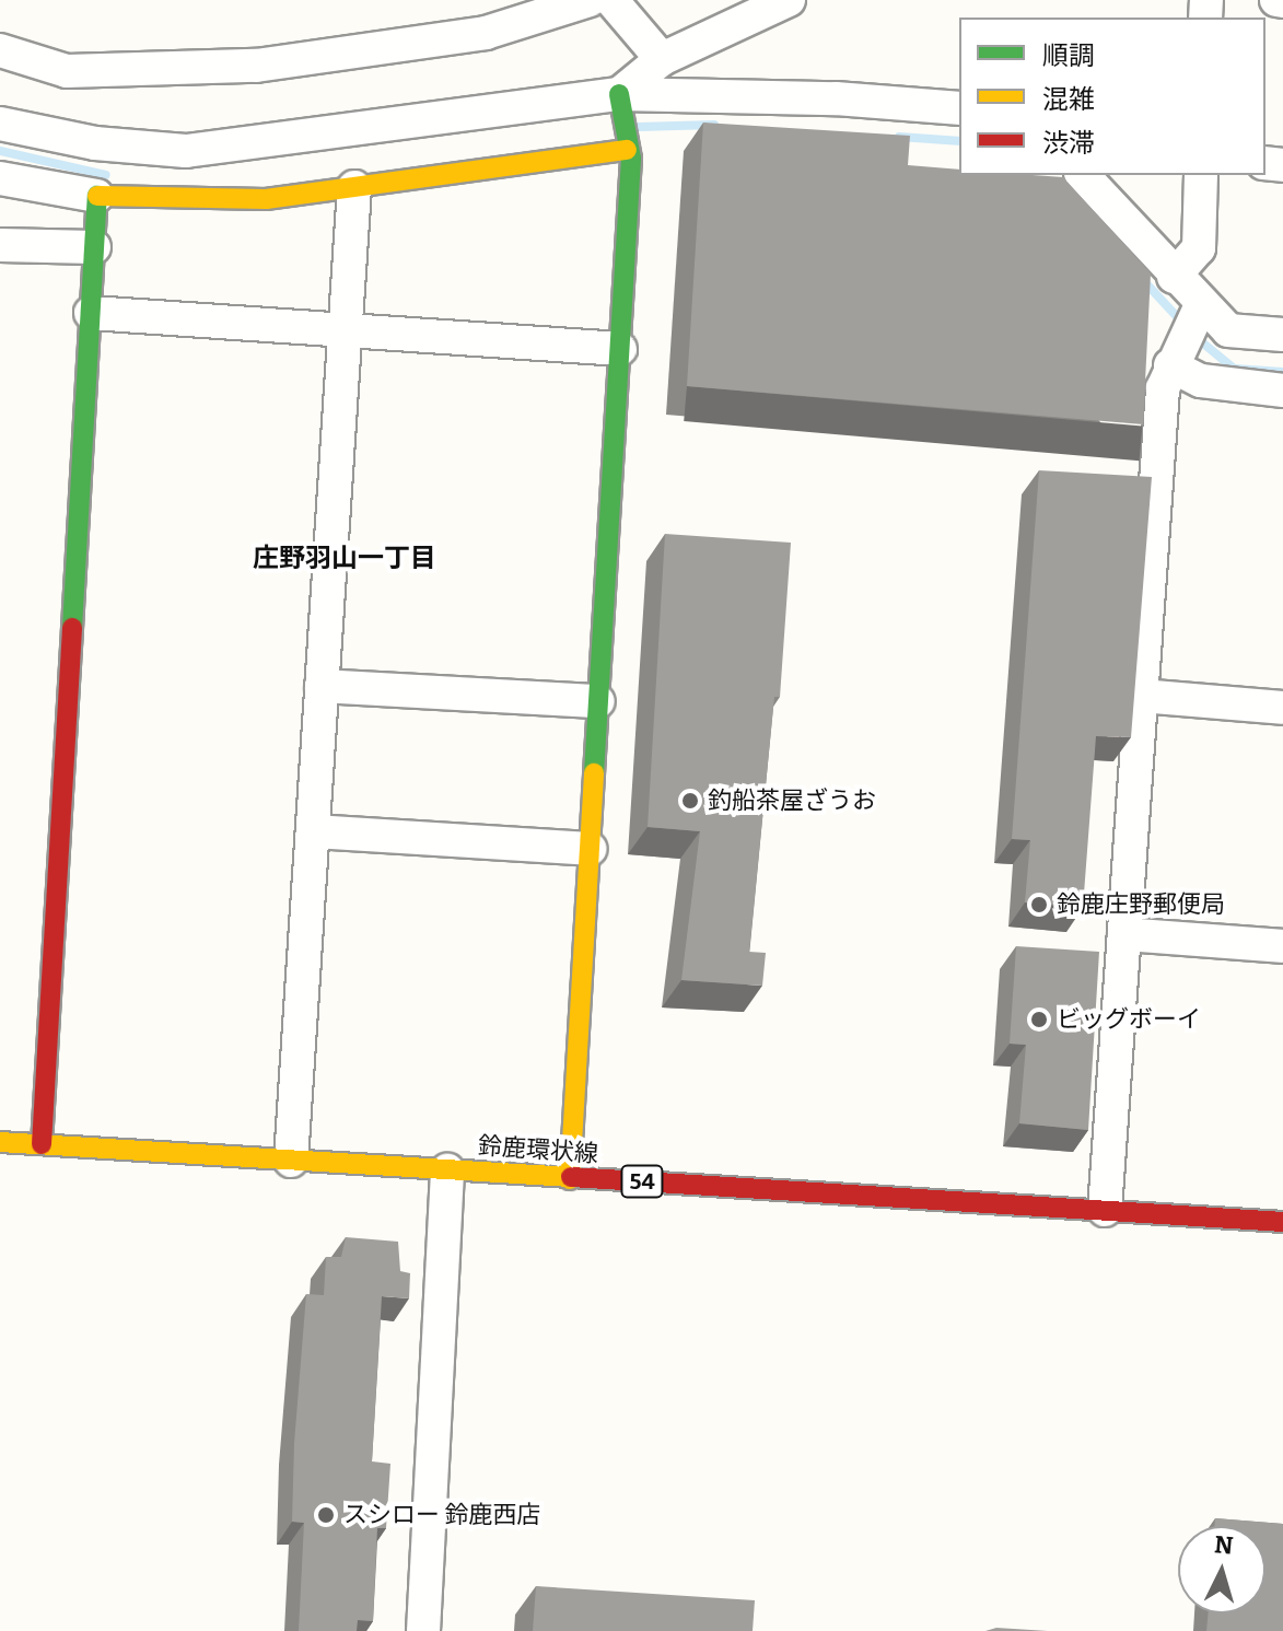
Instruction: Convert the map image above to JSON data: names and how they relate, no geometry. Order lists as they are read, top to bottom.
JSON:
{
  "streets": {
    "street": ["鈴鹿環状線", "54"]
  },
  "districts": ["庄野羽山一丁目"],
  "places": [
    "釣船茶屋ざうお",
    "鈴鹿庄野郵便局",
    "ビッグボーイ",
    "スシロー 鈴鹿西店"
  ],
  "legend": ["順調", "混雑", "渋滞"],
  "north": "top"
}
